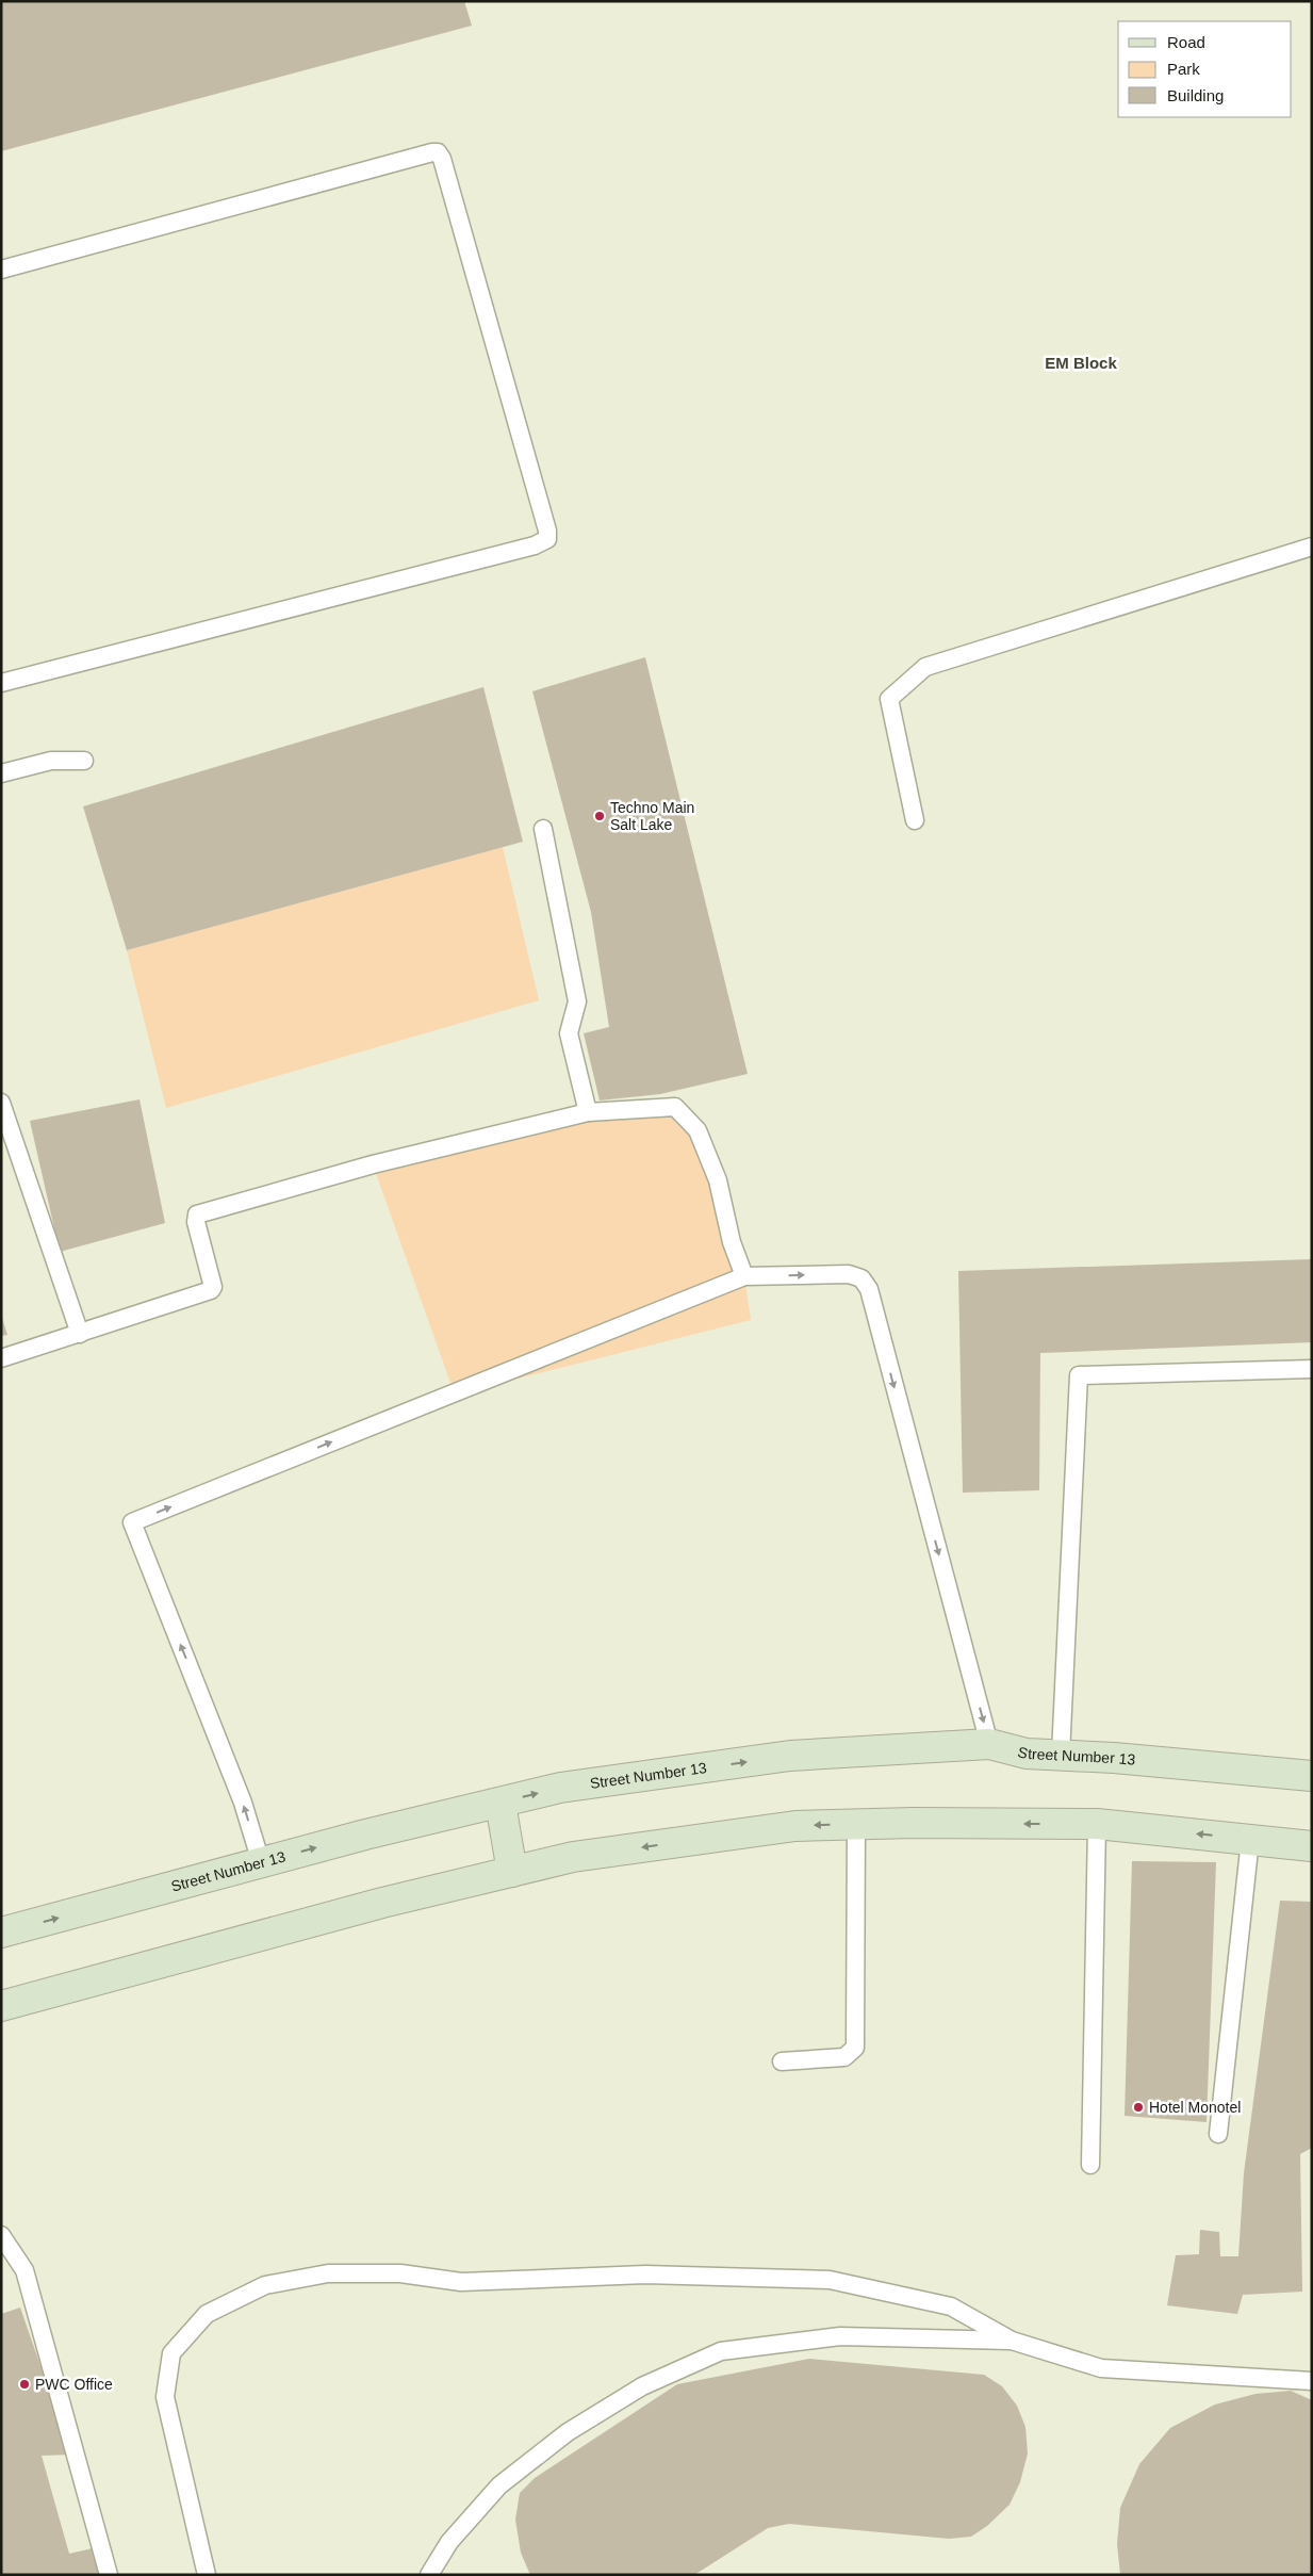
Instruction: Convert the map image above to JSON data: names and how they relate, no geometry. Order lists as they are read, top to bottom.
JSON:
{
  "streets": {
    "main road": ["Street Number 13"]
  },
  "districts": ["EM Block"],
  "places": ["Techno Main Salt Lake", "Hotel Monotel", "PWC Office"],
  "legend": ["Road", "Park", "Building"]
}
